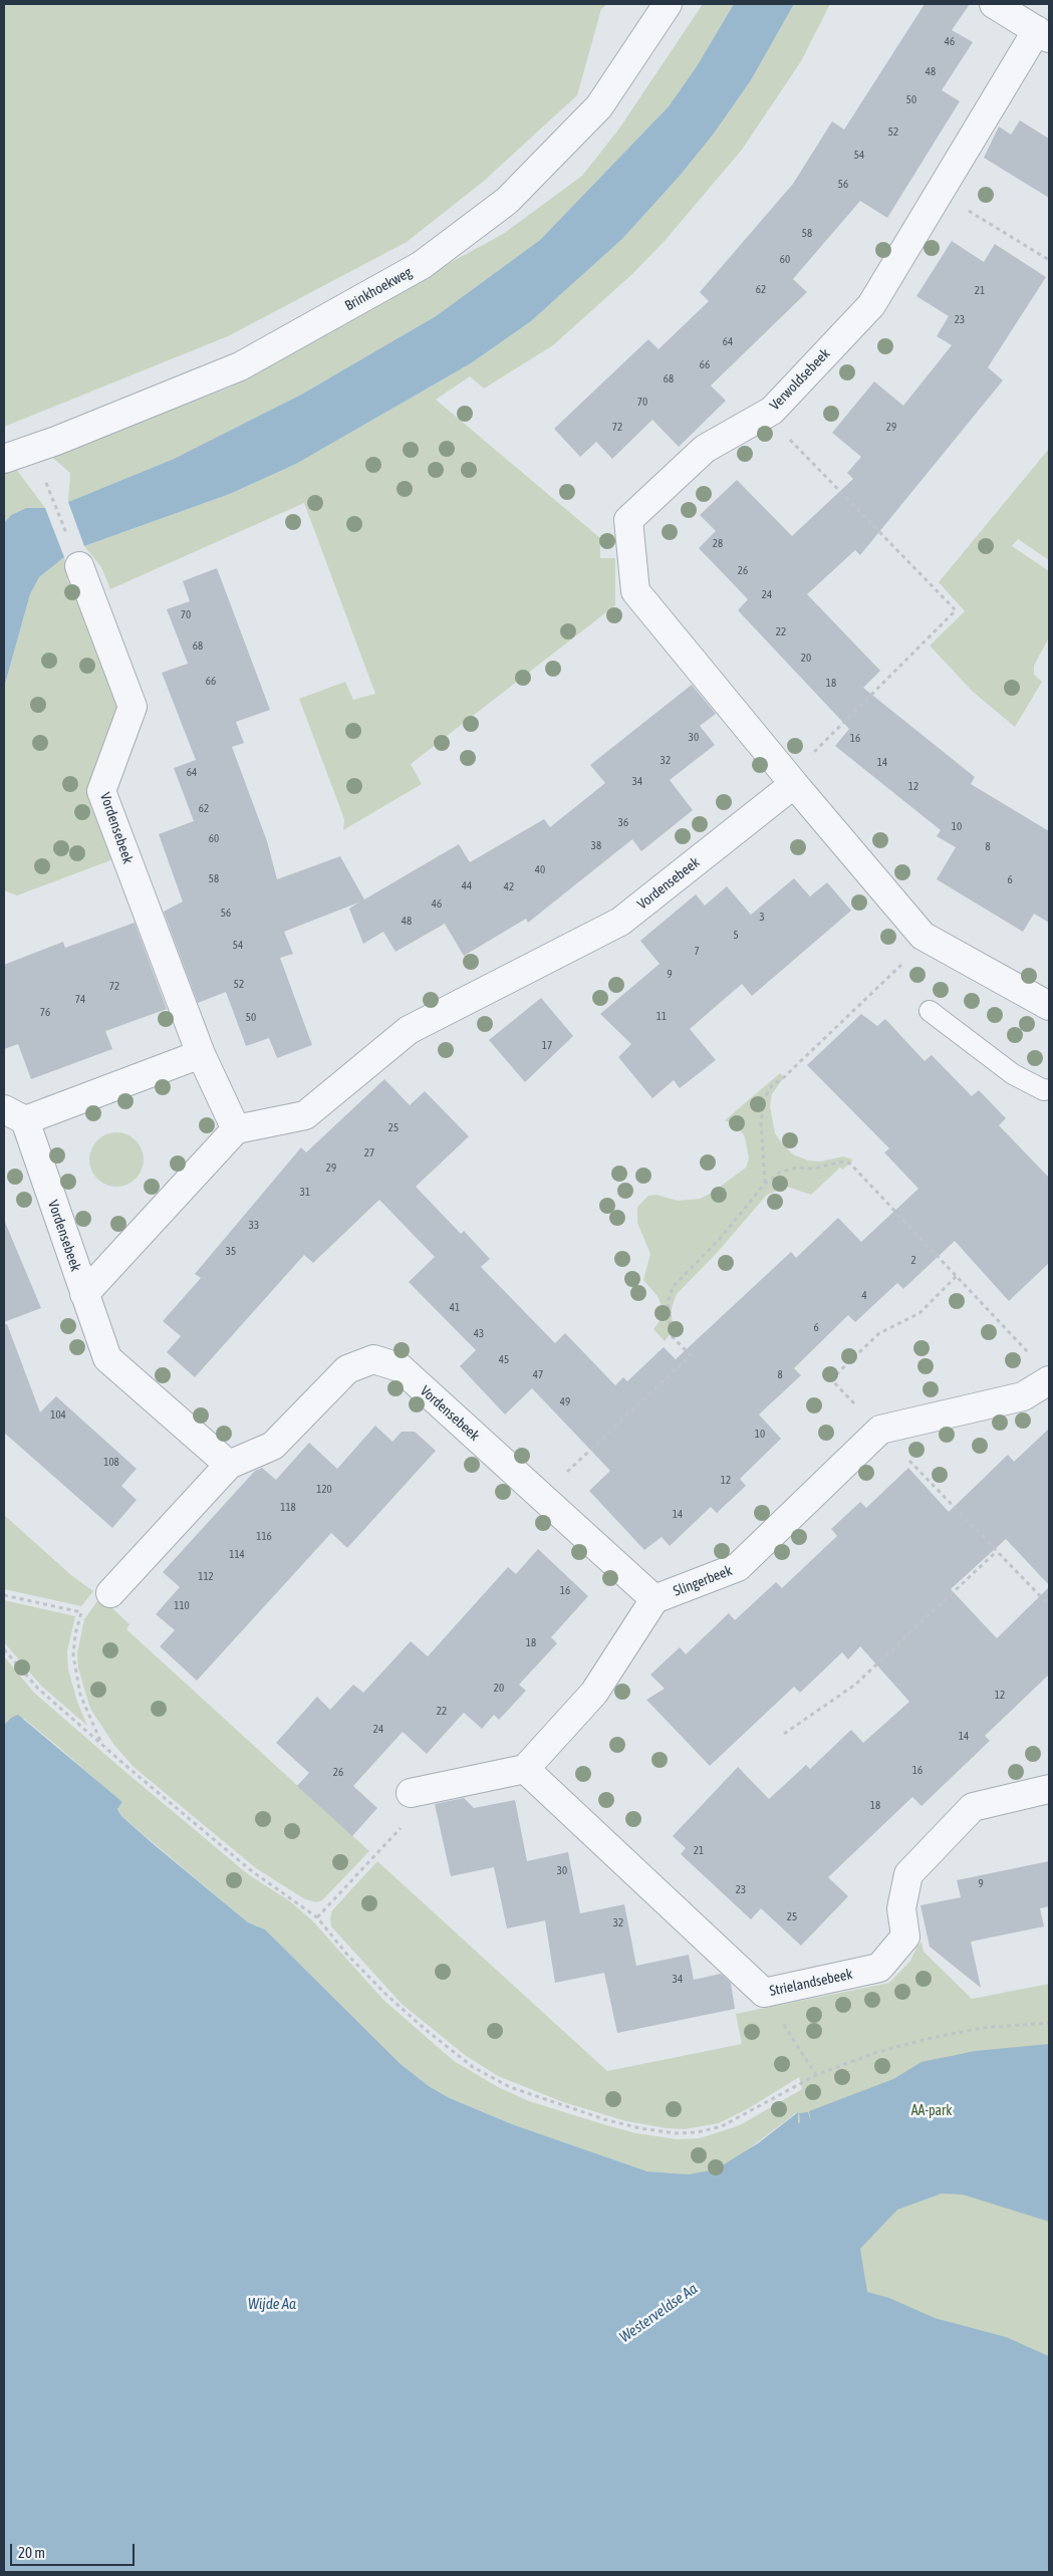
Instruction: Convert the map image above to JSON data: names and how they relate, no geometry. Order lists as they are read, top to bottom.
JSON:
{
  "streets": {
    "street": [
      "Brinkhoekweg",
      "Verwoldsebeek",
      "Vordensebeek",
      "Slingerbeek",
      "Strielandsebeek"
    ]
  },
  "crossings": [
    ["Verwoldsebeek", "Vordensebeek"],
    ["Vordensebeek", "Slingerbeek"]
  ],
  "water": ["Wijde Aa", "Westerveldse Aa"],
  "parks": ["AA-park"],
  "house_numbers": [
    "46",
    "48",
    "50",
    "52",
    "54",
    "56",
    "58",
    "60",
    "62",
    "21",
    "23",
    "64",
    "66",
    "68",
    "70",
    "72",
    "29",
    "28",
    "26",
    "24",
    "70",
    "22",
    "68",
    "20",
    "66",
    "18",
    "30",
    "16",
    "32",
    "14",
    "64",
    "34",
    "12",
    "62",
    "36",
    "10",
    "60",
    "38",
    "8",
    "40",
    "58",
    "6",
    "44",
    "42",
    "46",
    "56",
    "3",
    "48",
    "5",
    "54",
    "7",
    "9",
    "52",
    "72",
    "74",
    "76",
    "11",
    "50",
    "17",
    "25",
    "27",
    "29",
    "31",
    "33",
    "35",
    "2",
    "4",
    "41",
    "6",
    "43",
    "45",
    "47",
    "8",
    "49",
    "104",
    "10",
    "108",
    "12",
    "120",
    "118",
    "14",
    "116",
    "114",
    "112",
    "16",
    "110",
    "18",
    "20",
    "12",
    "22",
    "24",
    "14",
    "16",
    "26",
    "18",
    "21",
    "30",
    "9",
    "23",
    "25",
    "32",
    "34"
  ],
  "scale_bar": "20 m"
}
